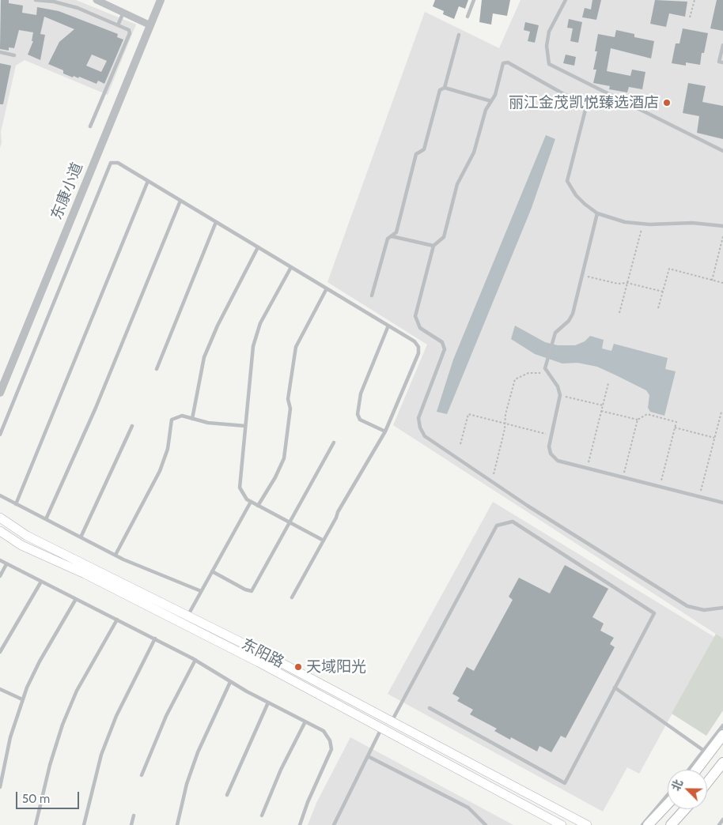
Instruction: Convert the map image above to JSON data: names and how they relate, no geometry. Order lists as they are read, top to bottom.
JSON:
{
  "streets": {
    "main road": ["东阳路"],
    "street": ["东康小道"]
  },
  "places": ["丽江金茂凯悦臻选酒店", "天域阳光"],
  "scale_bar": "50 m",
  "north": "top left"
}
